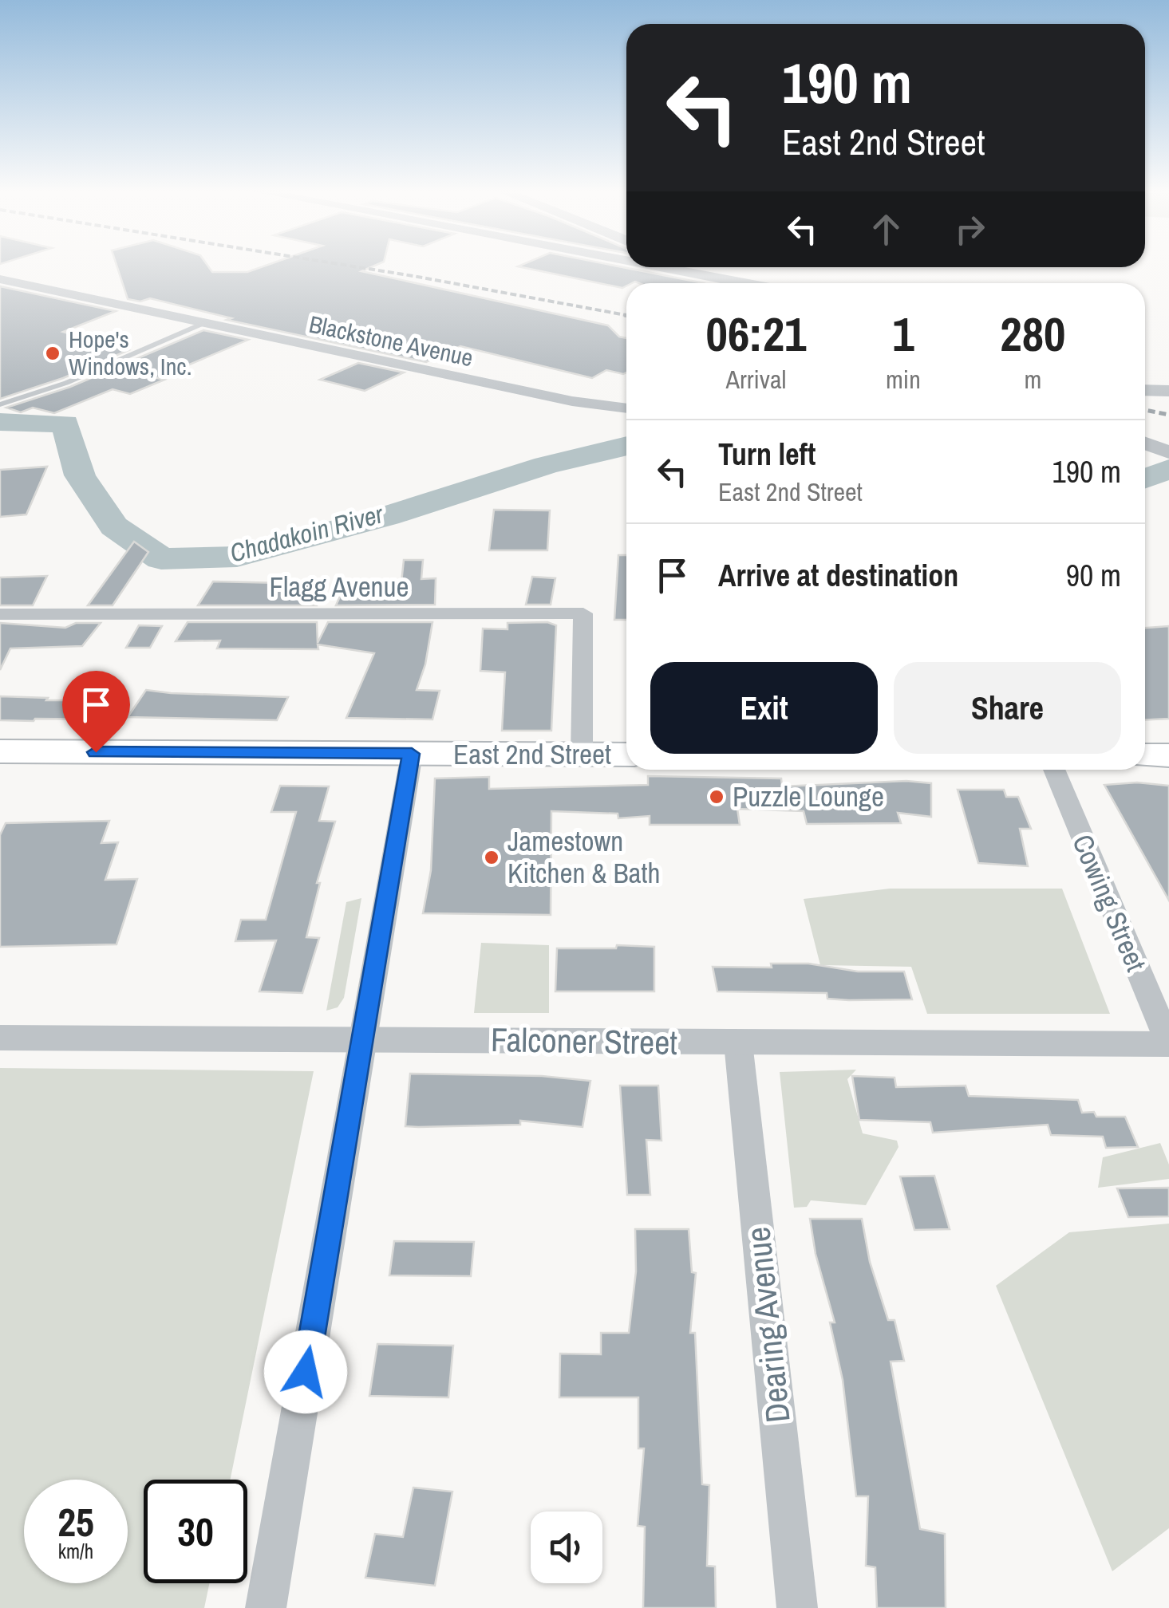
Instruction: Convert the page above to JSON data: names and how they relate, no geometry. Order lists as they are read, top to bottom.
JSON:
{
  "streets": {
    "main road": ["East 2nd Street"],
    "street": [
      "Blackstone Avenue",
      "Flagg Avenue",
      "Cowing Street",
      "Falconer Street",
      "Dearing Avenue"
    ]
  },
  "crossings": [
    ["Flagg Avenue", "East 2nd Street"],
    ["Cowing Street", "Falconer Street"],
    ["Falconer Street", "Dearing Avenue"]
  ],
  "water": ["Chadakoin River"],
  "places": ["Hope's Windows, Inc.", "Puzzle Lounge", "Jamestown Kitchen & Bath"],
  "page": {
    "turn": ["190 m", "East 2nd Street"],
    "eta": [
      "06:21",
      "Arrival",
      "1",
      "min",
      "280",
      "m"
    ],
    "list": [
      {
        "name": "Turn left",
        "note": "East 2nd Street",
        "value": "190 m"
      },
      {
        "name": "Arrive at destination",
        "value": "90 m"
      }
    ],
    "buttons": ["Exit", "Share"],
    "speed": "25 km/h",
    "limit": "30"
  }
}
